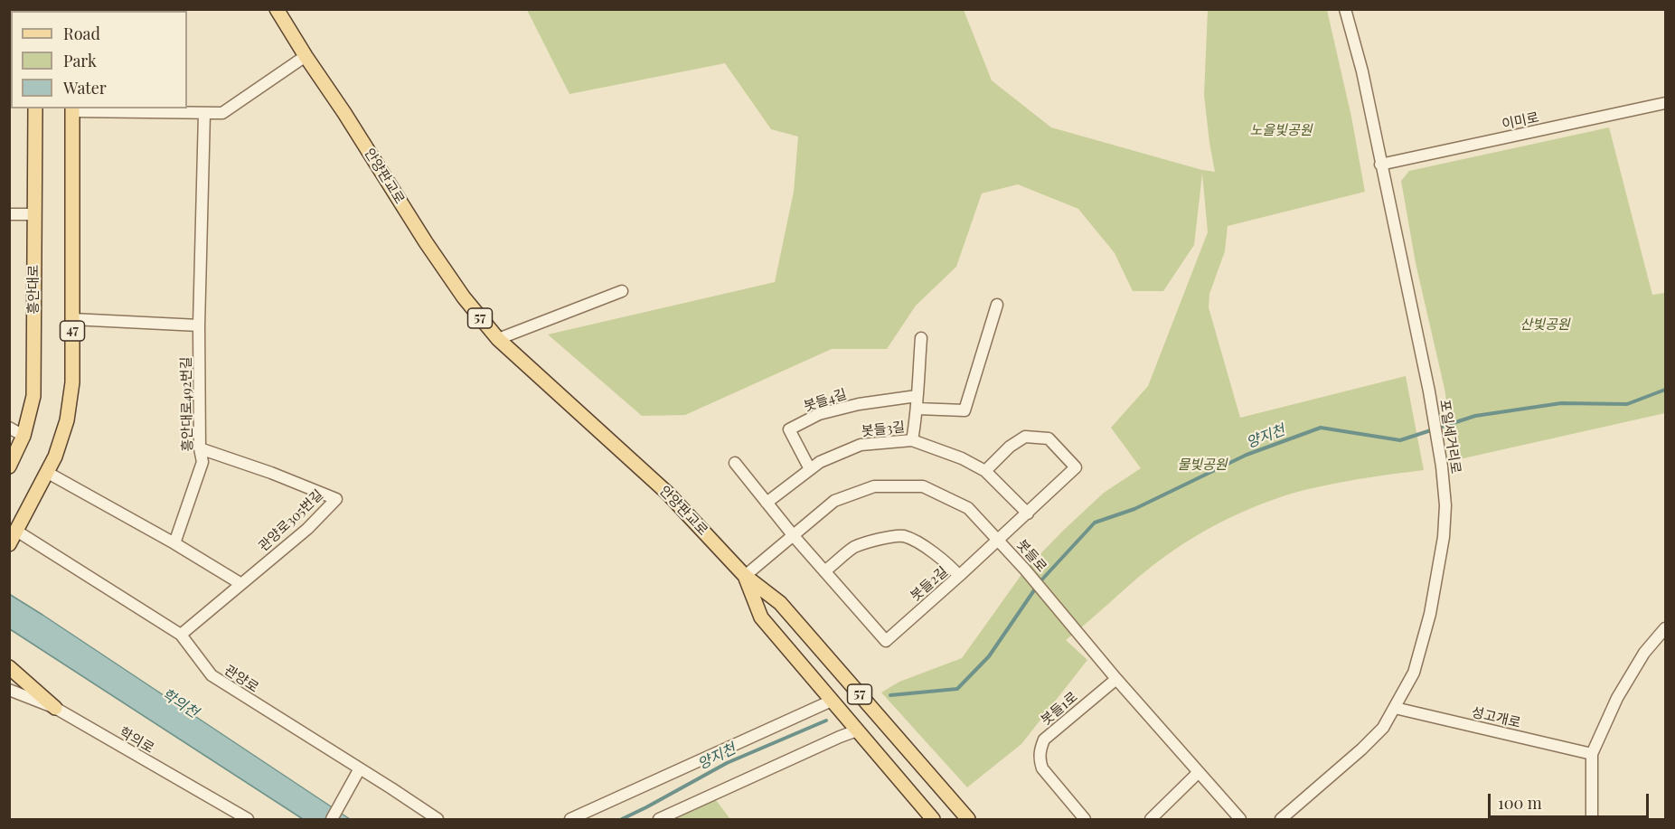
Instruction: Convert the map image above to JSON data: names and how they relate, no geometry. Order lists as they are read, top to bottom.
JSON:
{
  "streets": {
    "main road": [
      "안양판교로",
      "흥안대로",
      "57",
      "47"
    ],
    "street": [
      "이미로",
      "봇들4길",
      "흥안대로492번길",
      "봇들3길",
      "포일세거리로",
      "관양로305번길",
      "봇들로",
      "봇들2길",
      "관양로",
      "봇들1로",
      "성고개로",
      "학의로"
    ]
  },
  "crossings": [
    ["이미로", "포일세거리로"],
    ["안양판교로", "봇들로"],
    ["47", "관양로"],
    ["봇들4길", "봇들3길"],
    ["흥안대로492번길", "관양로305번길"],
    ["봇들3길", "봇들2길"],
    ["포일세거리로", "성고개로"],
    ["관양로305번길", "관양로"],
    ["봇들로", "봇들2길"],
    ["봇들로", "봇들1로"]
  ],
  "water": ["양지천", "학의천"],
  "parks": ["노을빛공원", "산빛공원", "물빛공원"],
  "legend": ["Road", "Park", "Water"],
  "scale_bar": "100 m"
}
